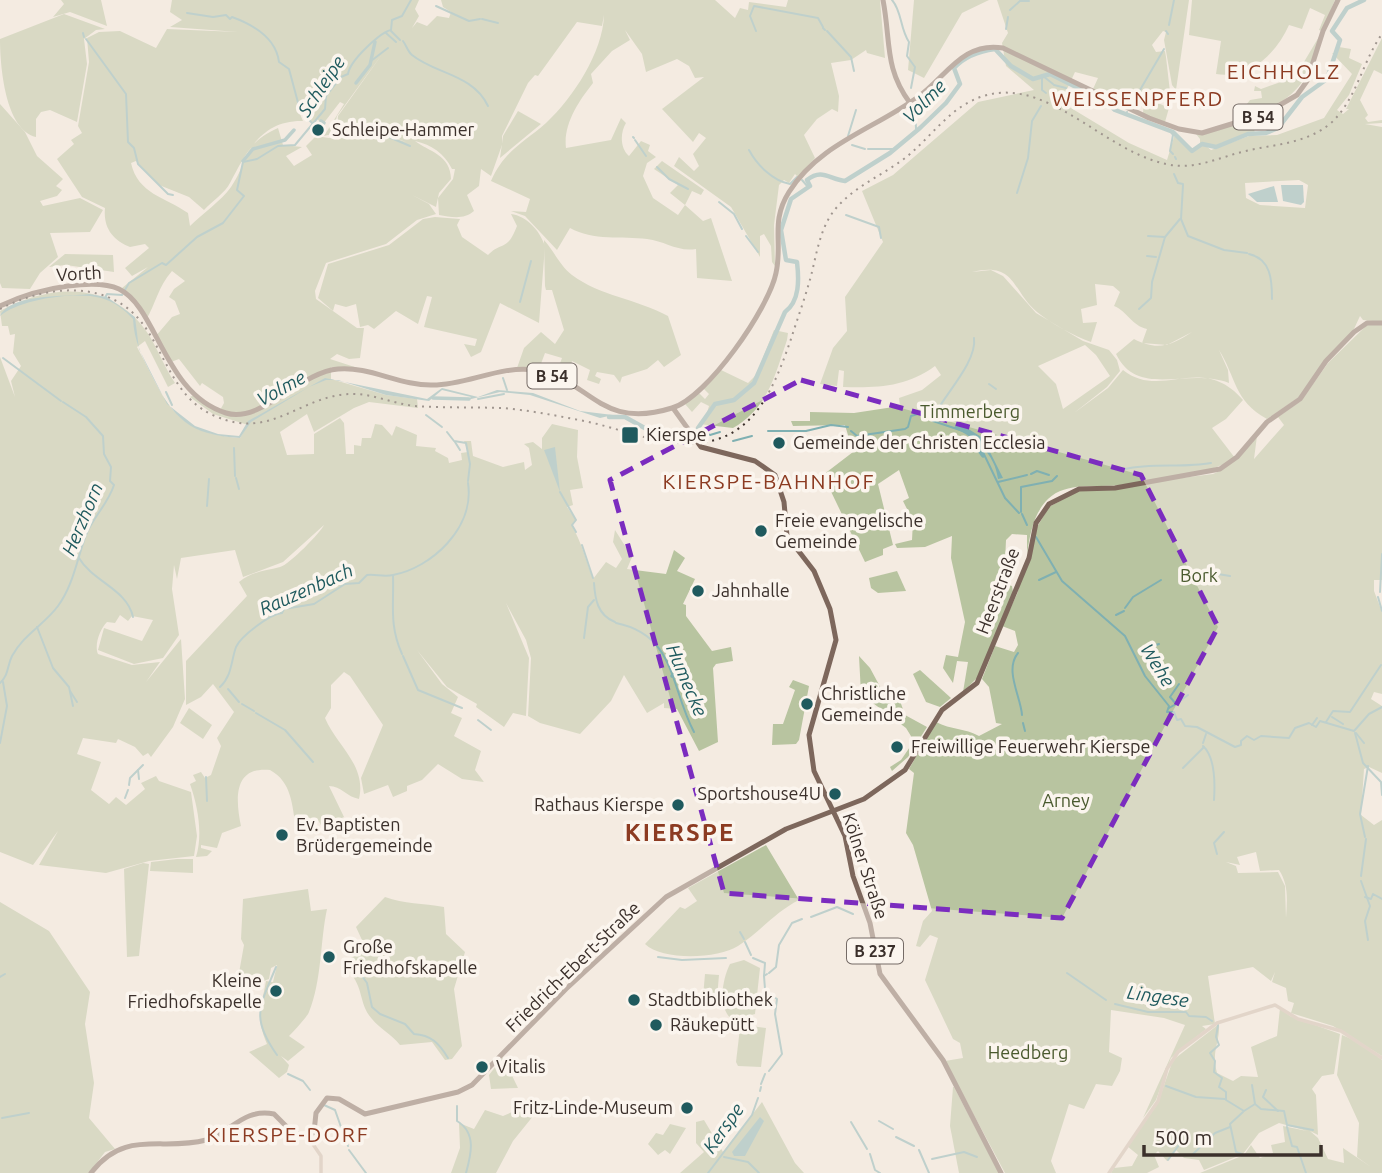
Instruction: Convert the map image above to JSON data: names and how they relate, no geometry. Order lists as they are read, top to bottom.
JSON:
{
  "streets": {
    "main road": [
      "B 54",
      "Vorth",
      "Heerstraße",
      "Kölner Straße",
      "B 237",
      "Friedrich-Ebert-Straße"
    ]
  },
  "crossings": [
    ["B 54", "Vorth"],
    ["B 54", "Kölner Straße"],
    ["Vorth", "Kölner Straße"],
    ["Heerstraße", "Kölner Straße"],
    ["Heerstraße", "Friedrich-Ebert-Straße"],
    ["Kölner Straße", "Friedrich-Ebert-Straße"]
  ],
  "districts": [
    "EICHHOLZ",
    "WEISSENPFERD",
    "KIERSPE-BAHNHOF",
    "KIERSPE",
    "KIERSPE-DORF"
  ],
  "water": [
    "Schleipe",
    "Volme",
    "Herzhorn",
    "Rauzenbach",
    "Wehe",
    "Humecke",
    "Lingese",
    "Kerspe"
  ],
  "parks": [
    "Timmerberg",
    "Bork",
    "Arney",
    "Heedberg"
  ],
  "places": {
    "other": [
      "Schleipe-Hammer",
      "Gemeinde der Christen Ecclesia",
      "Freie evangelische Gemeinde",
      "Jahnhalle",
      "Christliche Gemeinde",
      "Freiwillige Feuerwehr Kierspe",
      "Sportshouse4U",
      "Rathaus Kierspe",
      "Ev. Baptisten Brüdergemeinde",
      "Große Friedhofskapelle",
      "Kleine Friedhofskapelle",
      "Stadtbibliothek",
      "Räukepütt",
      "Vitalis",
      "Fritz-Linde-Museum"
    ],
    "transit": ["Kierspe"]
  },
  "scale_bar": "500 m"
}
